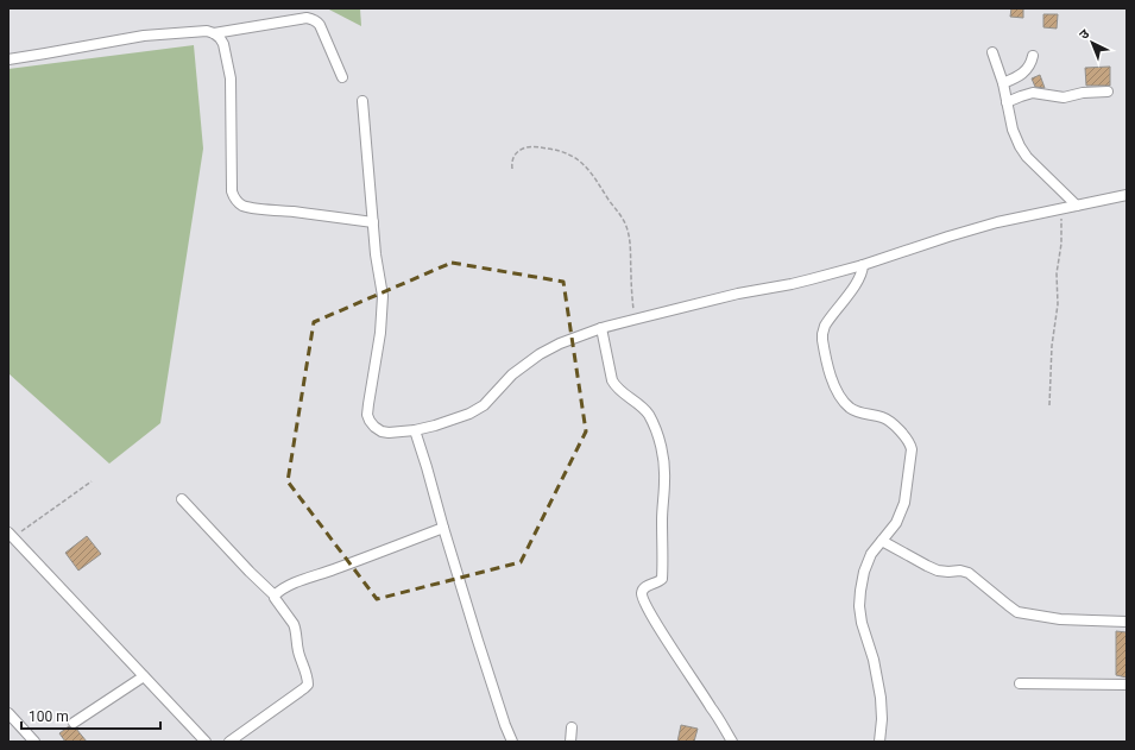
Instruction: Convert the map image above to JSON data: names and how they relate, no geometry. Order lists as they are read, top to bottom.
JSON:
{
  "scale_bar": "100 m",
  "north": "top left"
}
